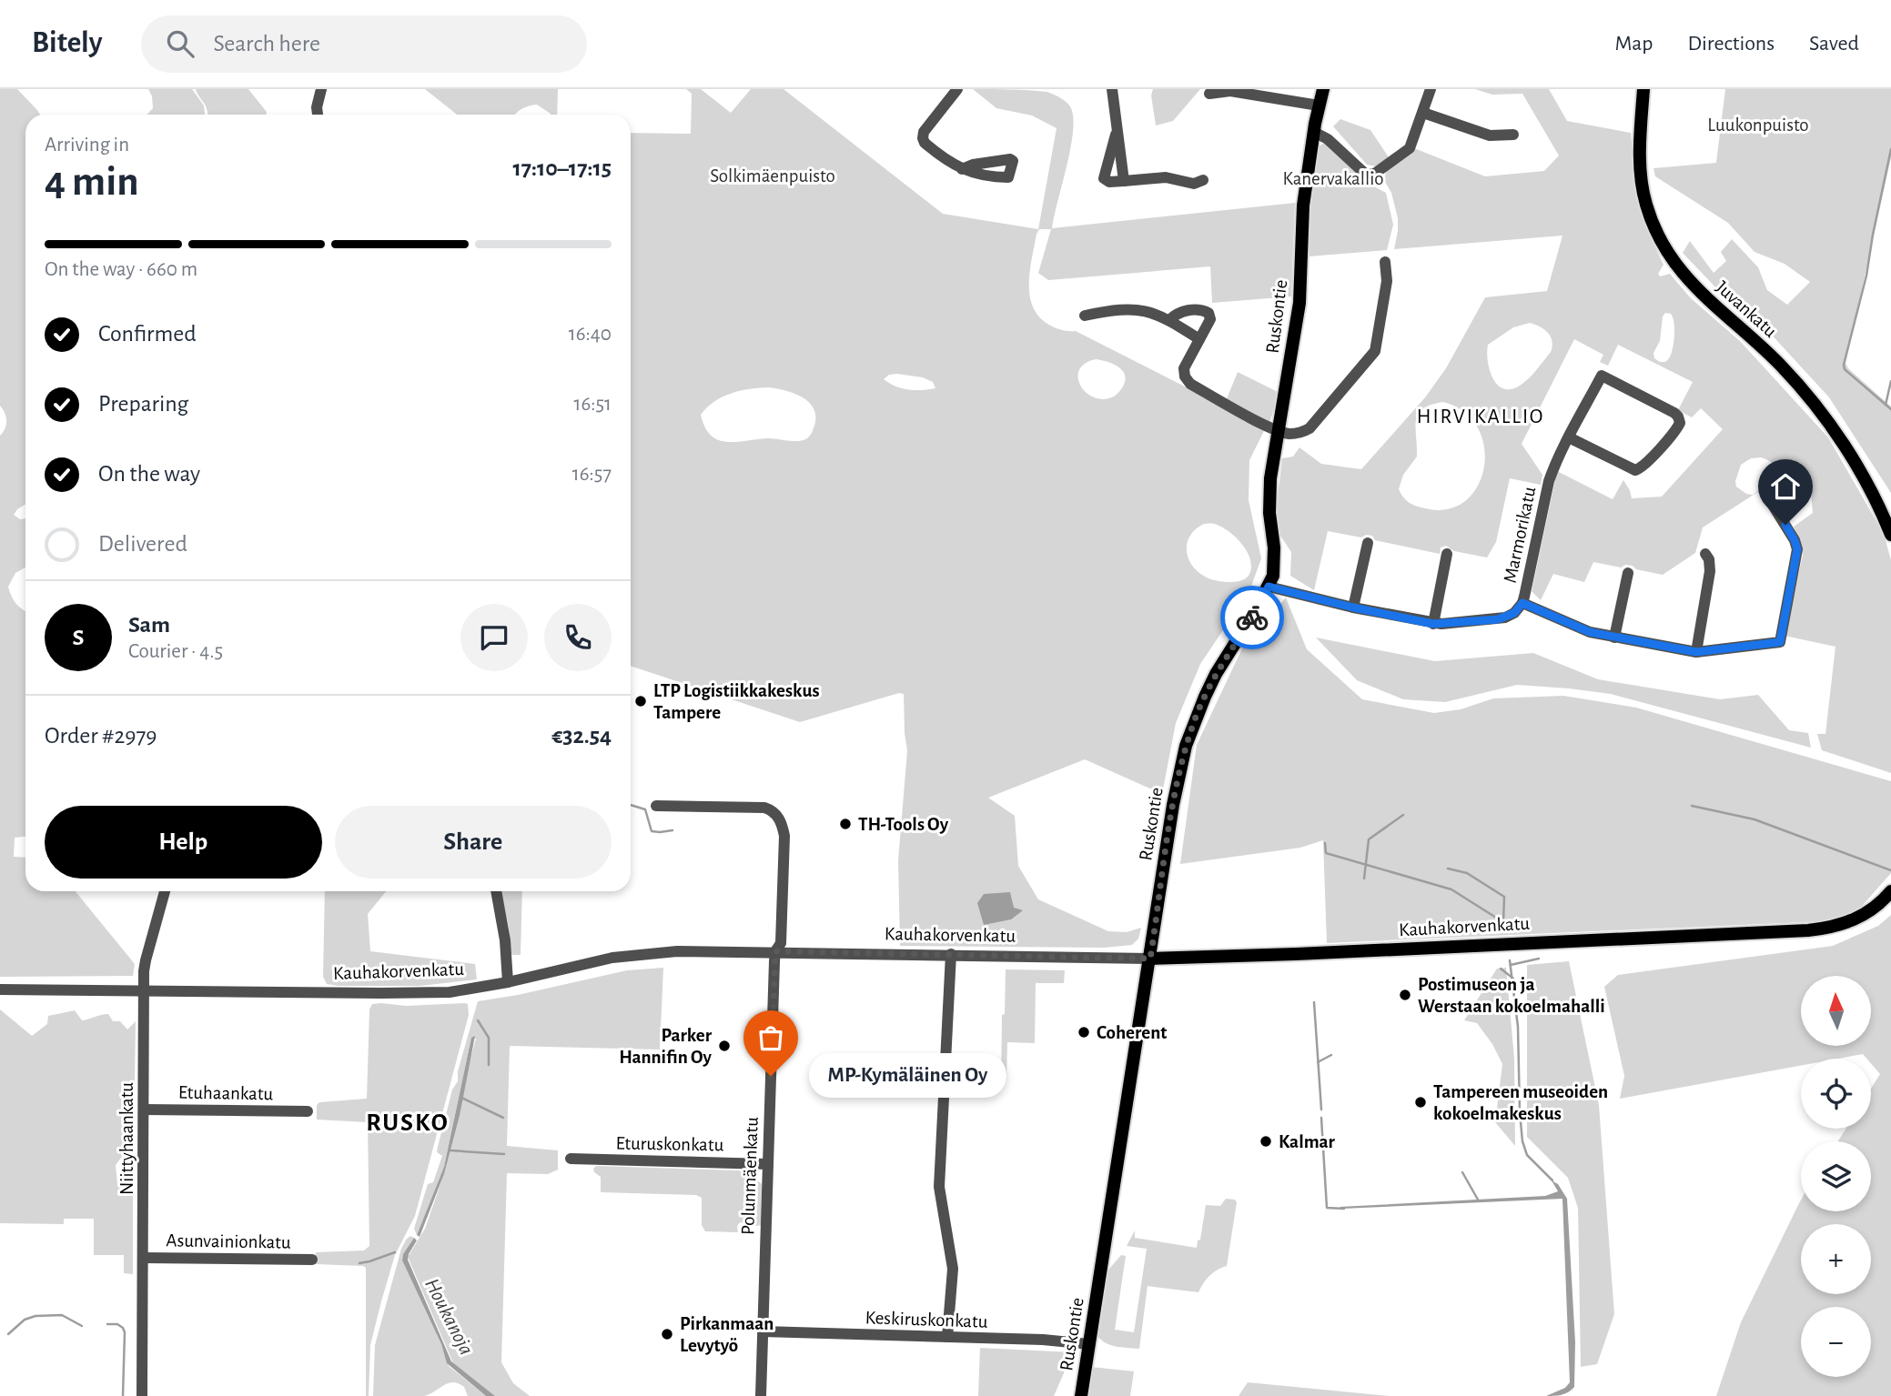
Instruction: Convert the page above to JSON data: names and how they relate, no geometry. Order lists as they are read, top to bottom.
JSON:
{
  "streets": {
    "main road": ["Juvankatu", "Ruskontie", "Kauhakorvenkatu"],
    "street": [
      "Marmorikatu",
      "Etuhaankatu",
      "Niittyhaankatu",
      "Eturuskonkatu",
      "Polunmäenkatu",
      "Asunvainionkatu",
      "Keskiruskonkatu"
    ]
  },
  "crossings": [
    ["Ruskontie", "Marmorikatu"],
    ["Ruskontie", "Kauhakorvenkatu"],
    ["Ruskontie", "Keskiruskonkatu"],
    ["Kauhakorvenkatu", "Niittyhaankatu"],
    ["Kauhakorvenkatu", "Polunmäenkatu"],
    ["Etuhaankatu", "Niittyhaankatu"],
    ["Niittyhaankatu", "Asunvainionkatu"],
    ["Eturuskonkatu", "Polunmäenkatu"],
    ["Polunmäenkatu", "Keskiruskonkatu"]
  ],
  "districts": ["HIRVIKALLIO", "RUSKO"],
  "water": ["Houkanoja"],
  "parks": ["Luukonpuisto", "Solkimäenpuisto", "Kanervakallio"],
  "places": [
    "LTP Logistiikkakeskus Tampere",
    "TH-Tools Oy",
    "Postimuseon ja Werstaan kokoelmahalli",
    "Coherent",
    "Parker Hannifin Oy",
    "MP-Kymäläinen Oy",
    "Tampereen museoiden kokoelmakeskus",
    "Kalmar",
    "Pirkanmaan Levytyö"
  ],
  "north": "top",
  "page": {
    "header": "Bitely",
    "search": "Search here",
    "nav": ["Map", "Directions", "Saved"],
    "heading": ["4 min", "Arriving in", "17:10–17:15"],
    "panel": [
      "Sam",
      "Courier · 4.5",
      "Order #2979",
      "€32.54"
    ],
    "bar": "On the way · 660 m",
    "list": [
      ["Confirmed", "16:40"],
      ["Preparing", "16:51"],
      ["On the way", "16:57"],
      "Delivered"
    ],
    "round": "S",
    "buttons": ["Help", "Share"],
    "map_buttons": ["+", "−"],
    "bubble": "MP-Kymäläinen Oy"
  }
}
